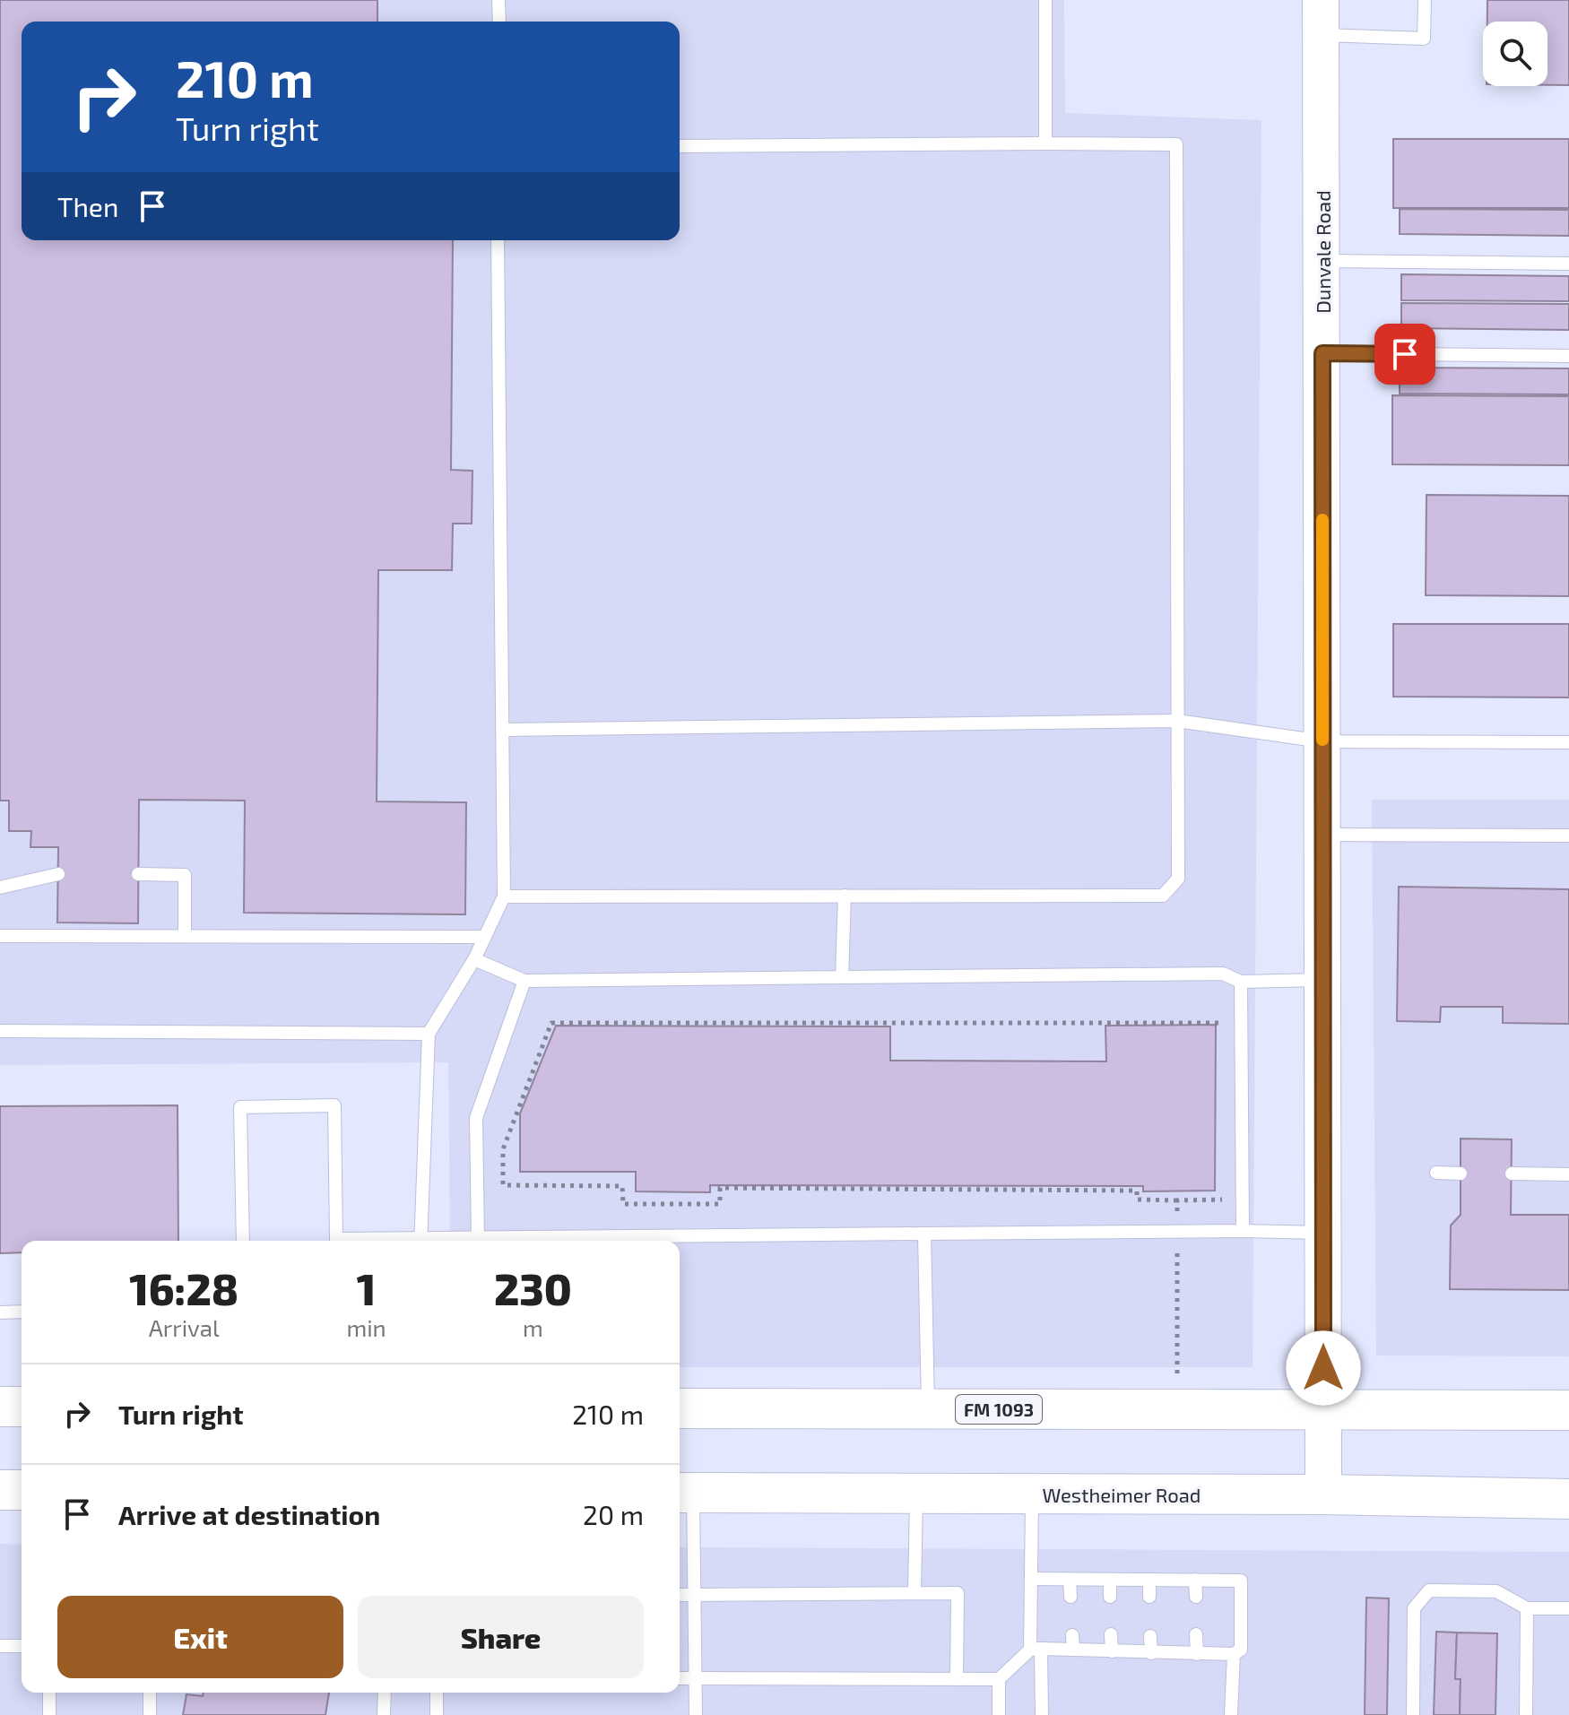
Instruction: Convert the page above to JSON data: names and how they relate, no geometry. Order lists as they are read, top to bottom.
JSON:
{
  "streets": {
    "main road": ["FM 1093", "Westheimer Road"],
    "street": ["Dunvale Road"]
  },
  "crossings": [
    ["Dunvale Road", "FM 1093"],
    ["Dunvale Road", "Westheimer Road"]
  ],
  "page": {
    "turn": ["210 m", "Turn right"],
    "then": "Then",
    "eta": [
      "16:28",
      "Arrival",
      "1",
      "min",
      "230",
      "m"
    ],
    "list": [
      {
        "name": "Turn right",
        "value": "210 m"
      },
      {
        "name": "Arrive at destination",
        "value": "20 m"
      }
    ],
    "buttons": ["Exit", "Share"]
  }
}
